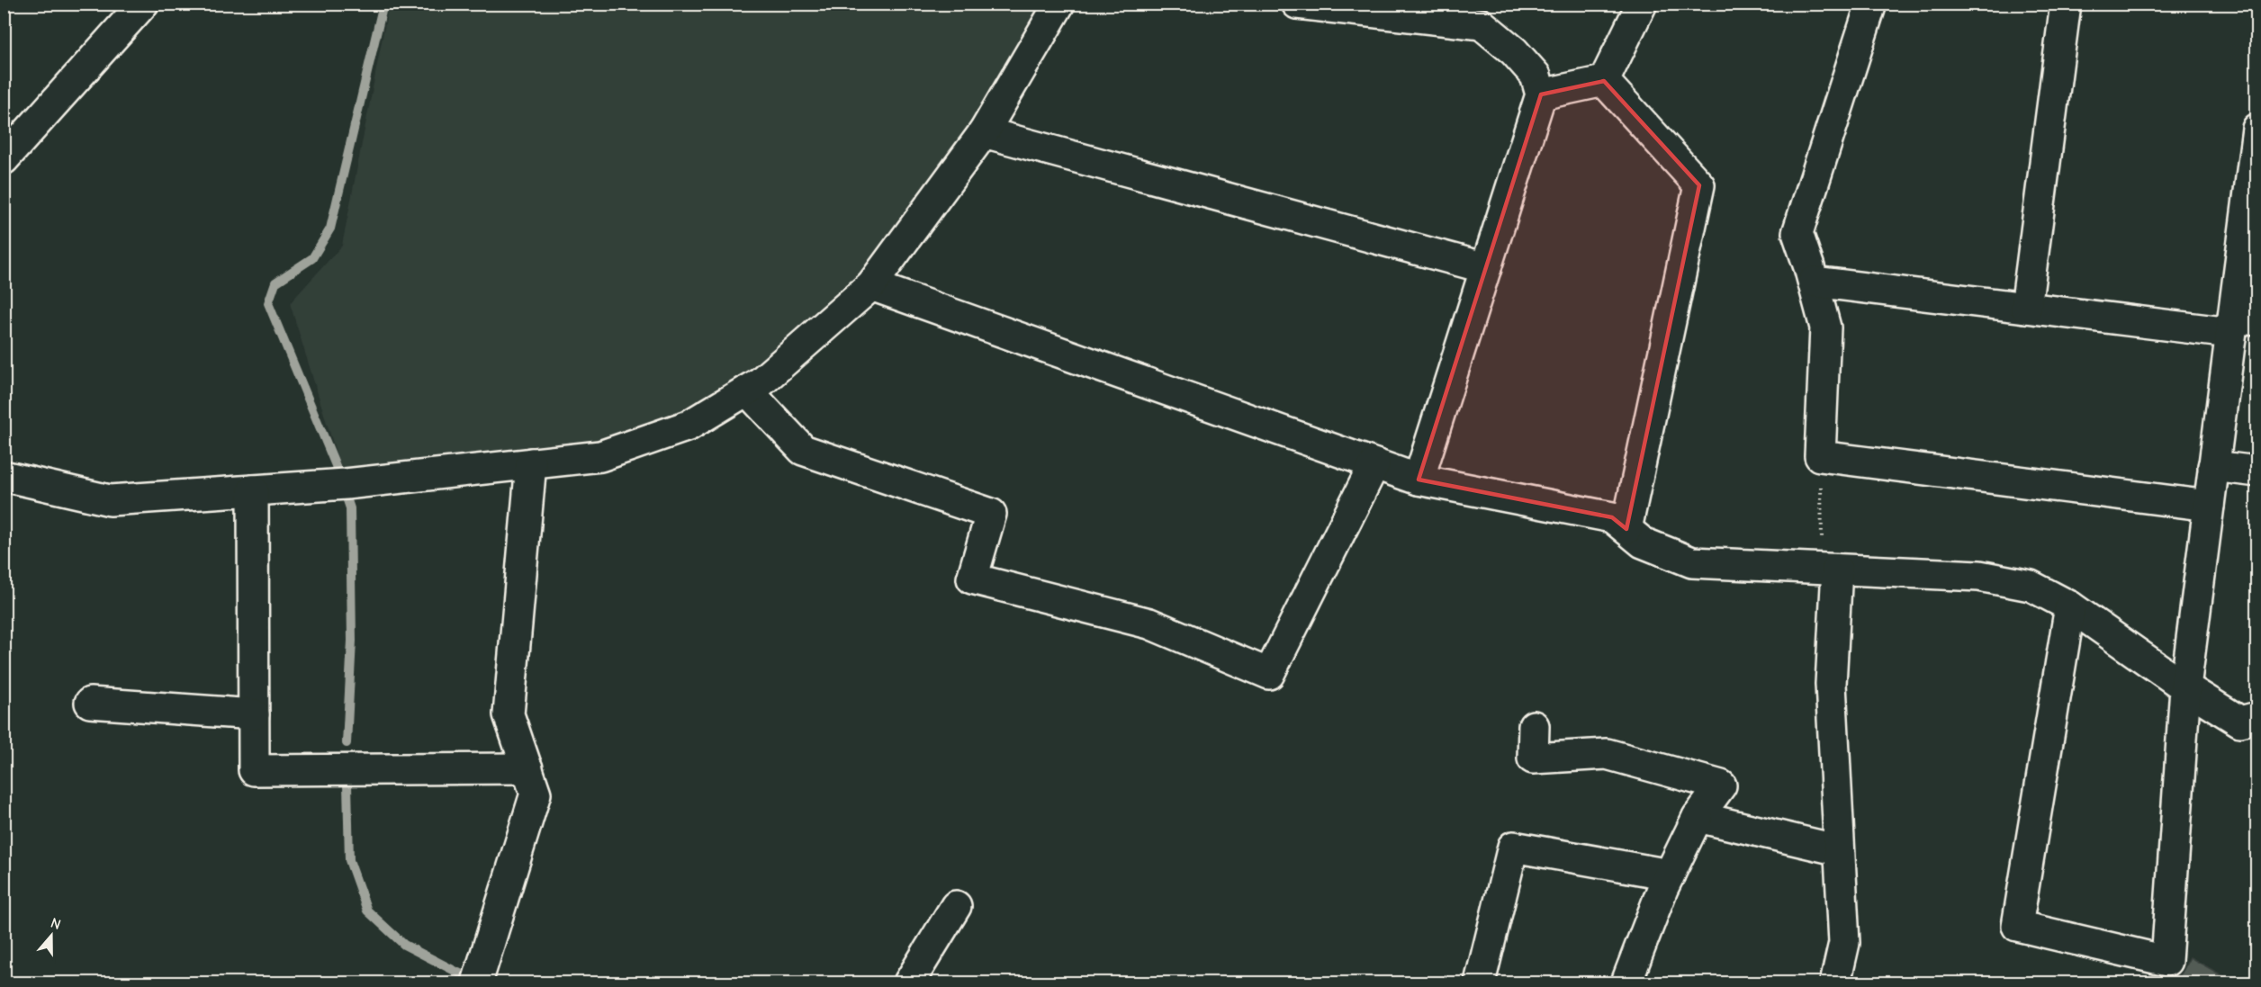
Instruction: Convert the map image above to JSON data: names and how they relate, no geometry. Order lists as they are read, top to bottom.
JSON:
{
  "north": "top"
}
